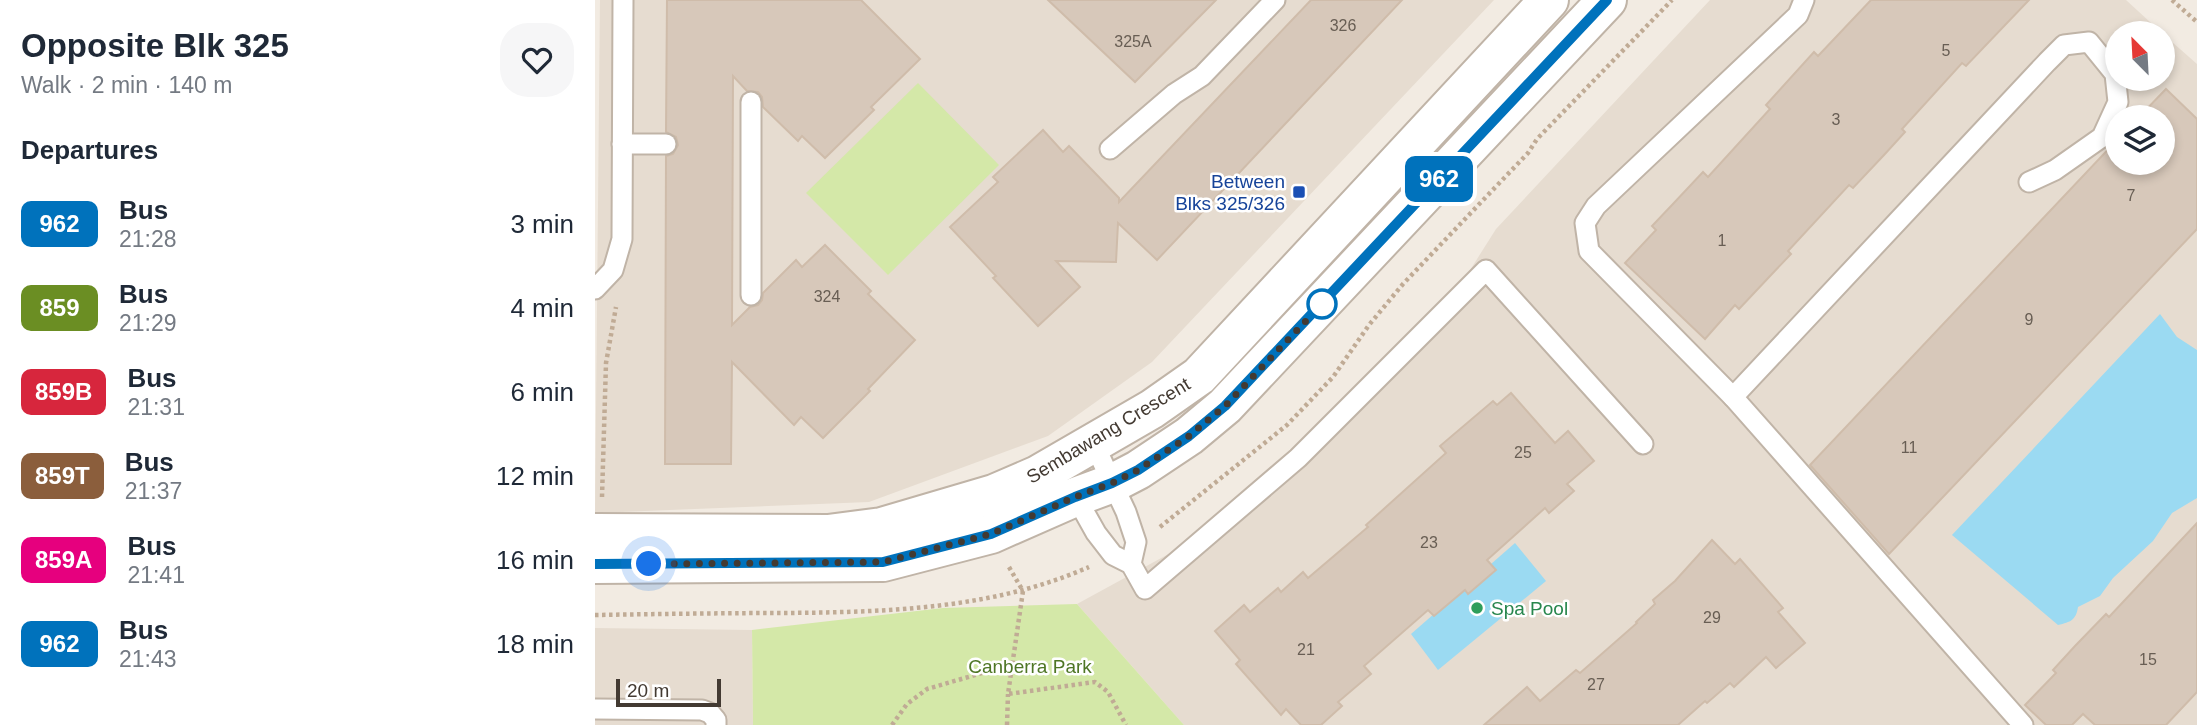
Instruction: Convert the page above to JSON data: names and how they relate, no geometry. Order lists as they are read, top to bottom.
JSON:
{
  "streets": {
    "street": ["Sembawang Crescent"]
  },
  "parks": ["Canberra Park"],
  "places": {
    "transit": ["Between Blks 325/326"],
    "other": ["Spa Pool"]
  },
  "lines": ["bus line 962"],
  "house_numbers": [
    "326",
    "325A",
    "5",
    "3",
    "7",
    "1",
    "324",
    "9",
    "11",
    "25",
    "23",
    "29",
    "21",
    "15",
    "27"
  ],
  "scale_bar": "20 m",
  "north": "top left",
  "page": {
    "heading": [
      ["Opposite Blk 325", "Walk · 2 min · 140 m"],
      "Departures"
    ],
    "on_map": "962",
    "list": [
      {
        "mark": "962",
        "name": "Bus",
        "note": "21:28",
        "value": "3 min"
      },
      {
        "mark": "859",
        "name": "Bus",
        "note": "21:29",
        "value": "4 min"
      },
      {
        "mark": "859B",
        "name": "Bus",
        "note": "21:31",
        "value": "6 min"
      },
      {
        "mark": "859T",
        "name": "Bus",
        "note": "21:37",
        "value": "12 min"
      },
      {
        "mark": "859A",
        "name": "Bus",
        "note": "21:41",
        "value": "16 min"
      },
      {
        "mark": "962",
        "name": "Bus",
        "note": "21:43",
        "value": "18 min"
      }
    ],
    "scale": "20 m"
  }
}
